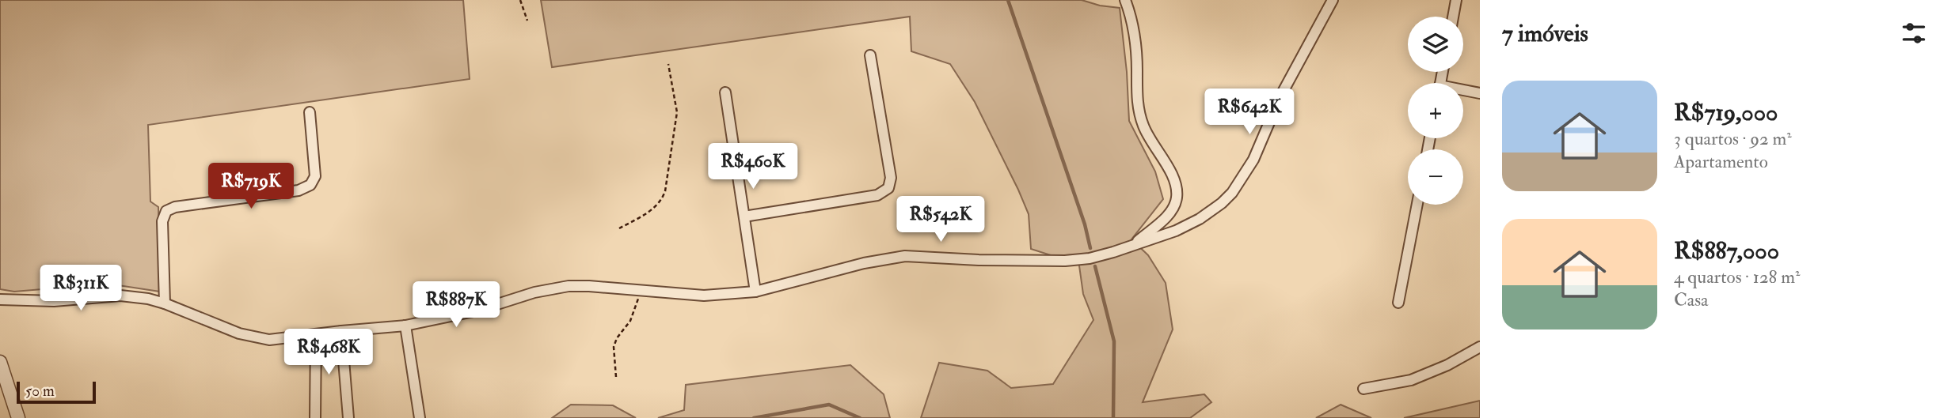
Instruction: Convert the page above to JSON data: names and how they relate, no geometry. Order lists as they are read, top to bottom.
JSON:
{
  "scale_bar": "50 m",
  "page": {
    "heading": "7 imóveis",
    "map_buttons": ["+", "−"],
    "list": [
      {
        "name": "R$719,000",
        "note": "3 quartos · 92 m² · Apartamento"
      },
      {
        "name": "R$887,000",
        "note": "4 quartos · 128 m² · Casa"
      }
    ],
    "price": [
      "R$642K",
      "R$460K",
      "R$719K",
      "R$542K",
      "R$311K",
      "R$887K",
      "R$468K"
    ],
    "scale": "50 m"
  }
}
